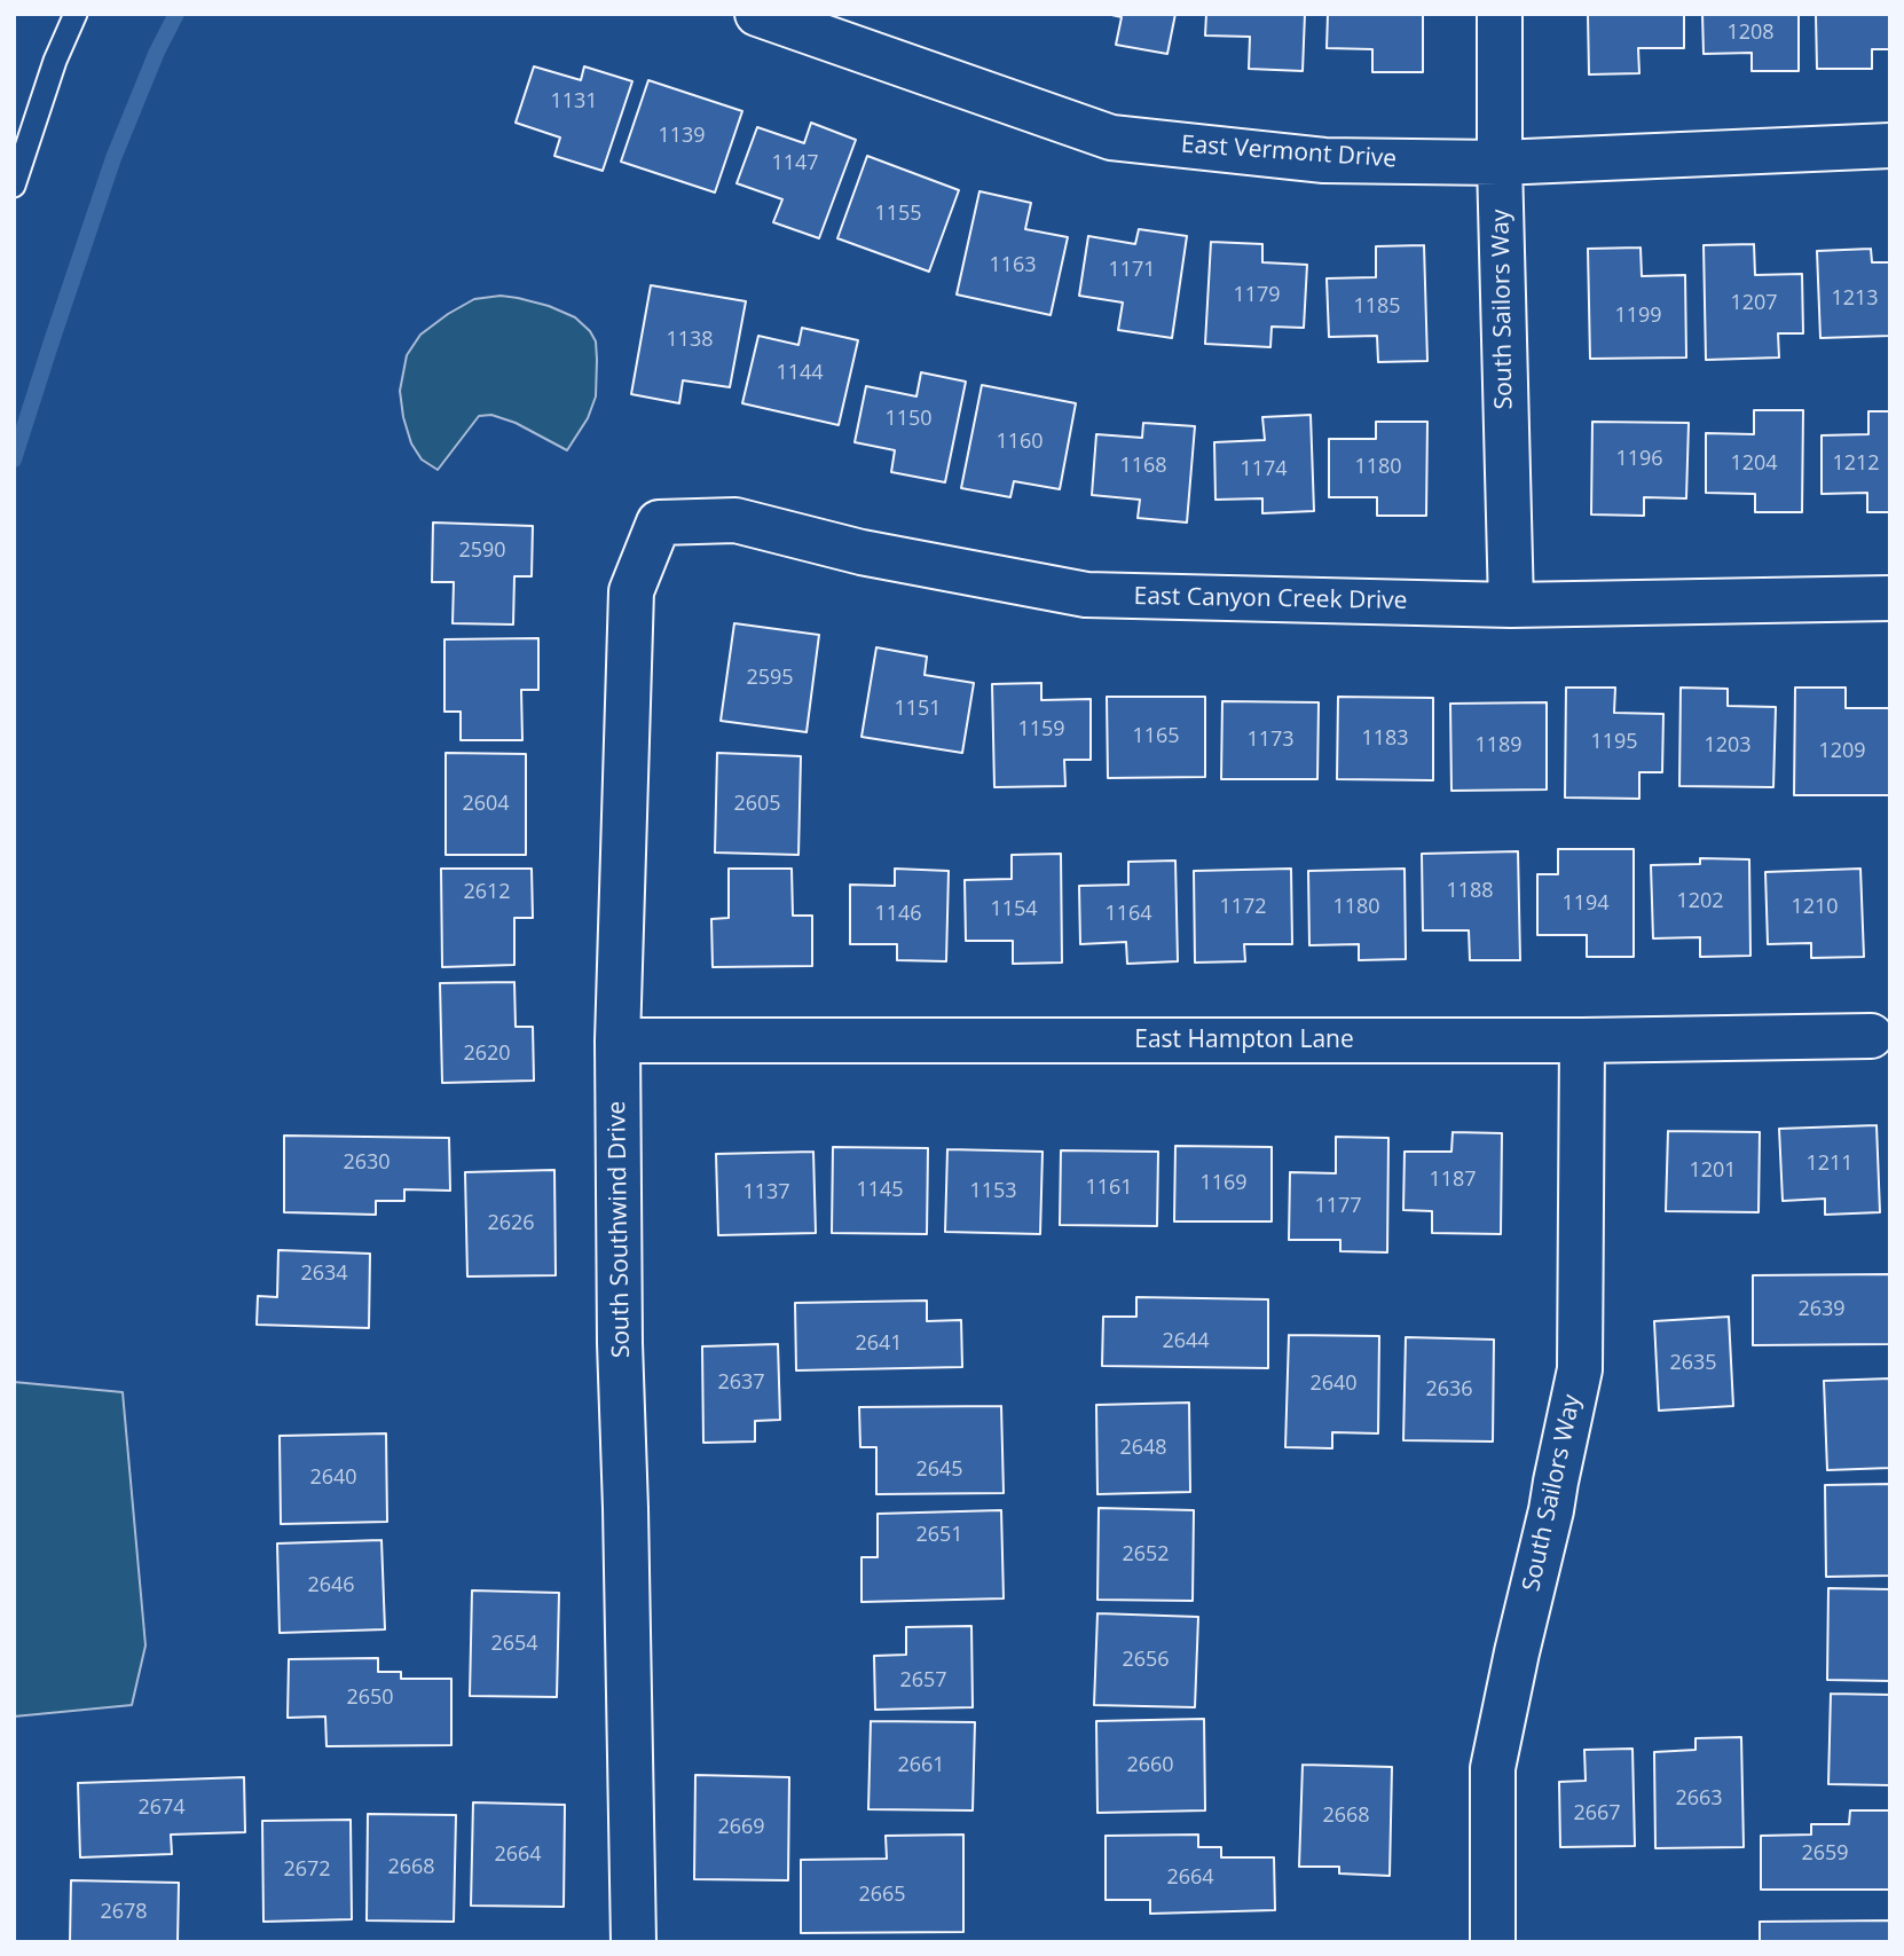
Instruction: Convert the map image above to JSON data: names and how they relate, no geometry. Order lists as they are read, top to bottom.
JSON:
{
  "streets": {
    "street": [
      "East Vermont Drive",
      "South Sailors Way",
      "East Canyon Creek Drive",
      "East Hampton Lane",
      "South Southwind Drive"
    ]
  },
  "crossings": [
    ["East Vermont Drive", "South Sailors Way"],
    ["South Sailors Way", "East Canyon Creek Drive"],
    ["South Sailors Way", "East Hampton Lane"],
    ["East Canyon Creek Drive", "South Southwind Drive"],
    ["East Hampton Lane", "South Southwind Drive"]
  ],
  "house_numbers": [
    "1208",
    "1131",
    "1139",
    "1147",
    "1155",
    "1163",
    "1171",
    "1179",
    "1213",
    "1207",
    "1185",
    "1199",
    "1138",
    "1144",
    "1150",
    "1160",
    "1196",
    "1204",
    "1212",
    "1168",
    "1180",
    "1174",
    "2590",
    "2595",
    "1151",
    "1159",
    "1165",
    "1183",
    "1173",
    "1195",
    "1189",
    "1203",
    "1209",
    "2604",
    "2605",
    "1188",
    "2612",
    "1202",
    "1194",
    "1172",
    "1180",
    "1210",
    "1154",
    "1146",
    "1164",
    "2620",
    "2630",
    "1211",
    "1201",
    "1187",
    "1169",
    "1161",
    "1145",
    "1153",
    "1137",
    "1177",
    "2626",
    "2634",
    "2639",
    "2644",
    "2641",
    "2635",
    "2637",
    "2640",
    "2636",
    "2648",
    "2645",
    "2640",
    "2651",
    "2652",
    "2646",
    "2654",
    "2656",
    "2657",
    "2650",
    "2661",
    "2660",
    "2663",
    "2674",
    "2667",
    "2668",
    "2669",
    "2659",
    "2664",
    "2668",
    "2672",
    "2664",
    "2665",
    "2678"
  ]
}
